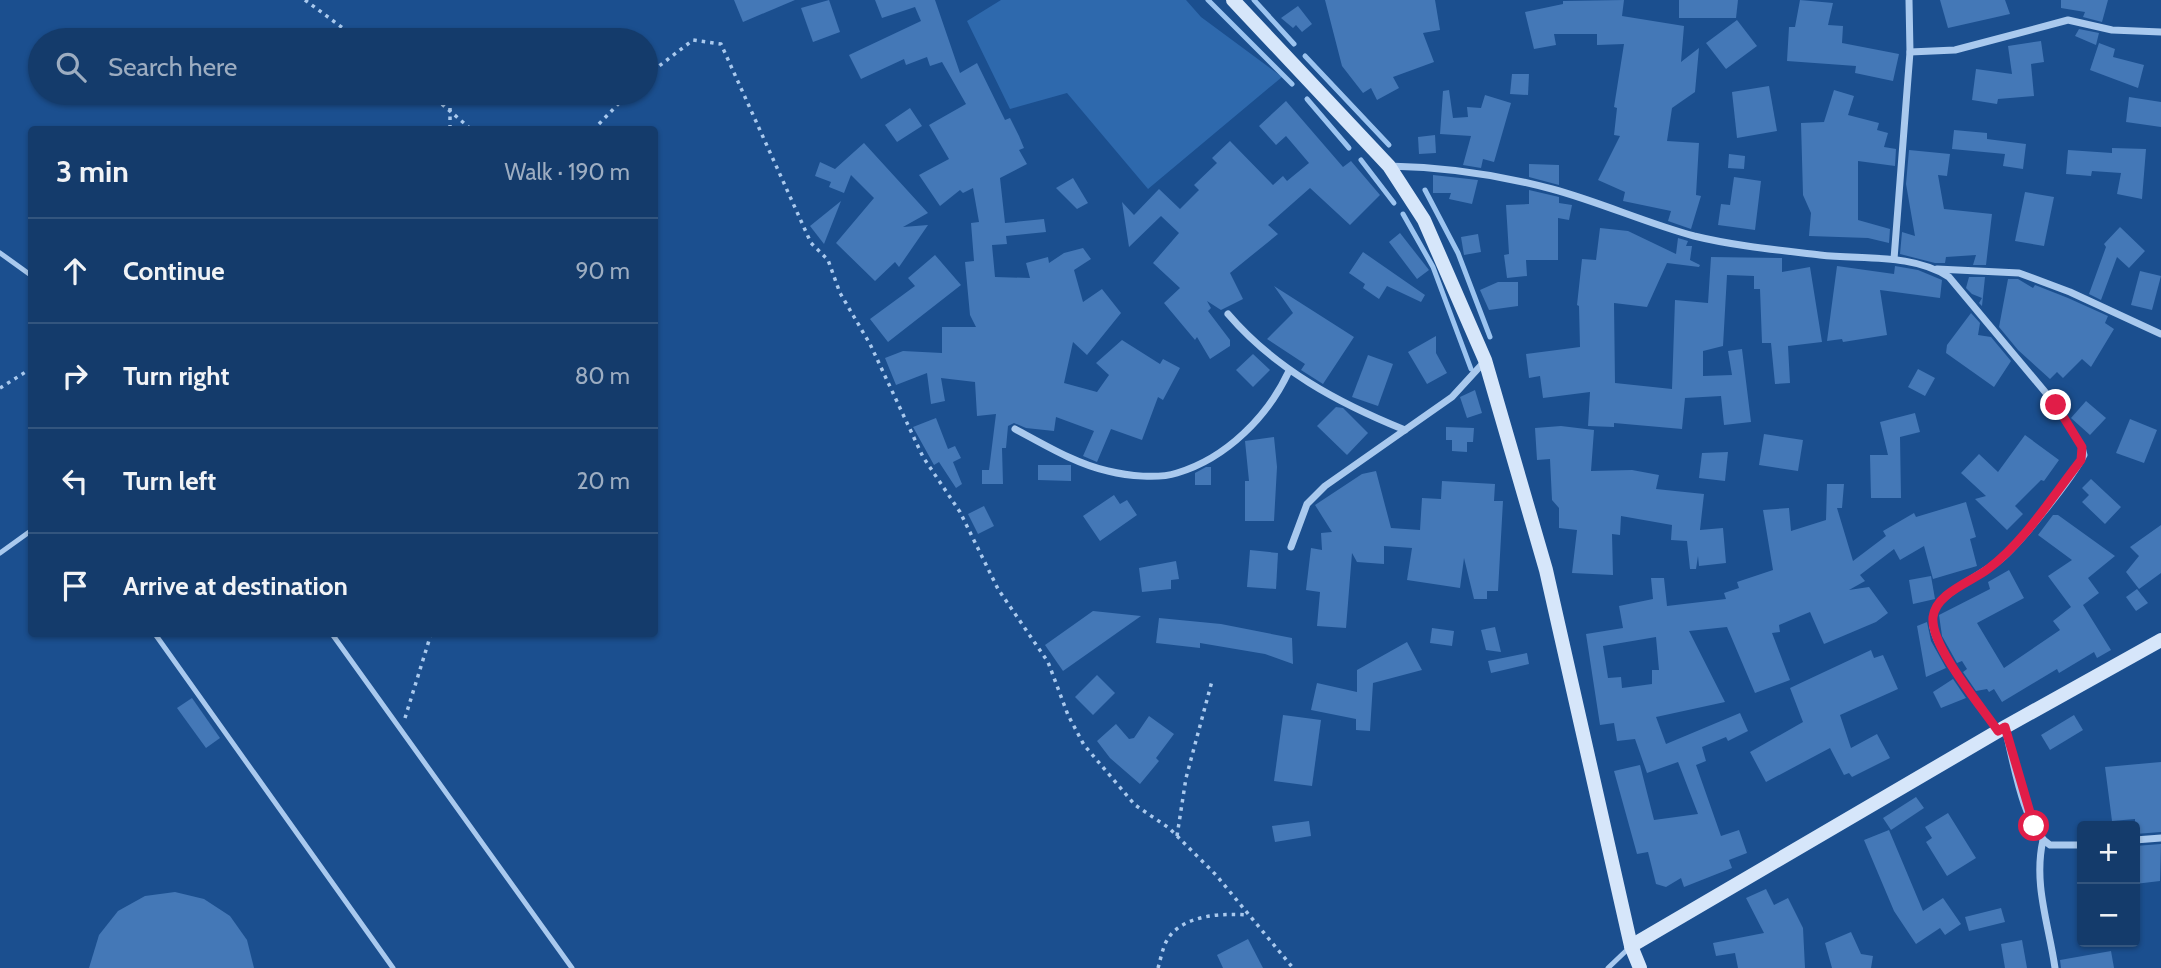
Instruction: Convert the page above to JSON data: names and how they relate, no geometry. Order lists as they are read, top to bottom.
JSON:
{
  "page": {
    "search": "Search here",
    "heading": ["3 min", "Walk · 190 m"],
    "list": [
      ["Continue", "90 m"],
      ["Turn right", "80 m"],
      ["Turn left", "20 m"],
      "Arrive at destination"
    ],
    "map_buttons": ["+", "−"]
  }
}
